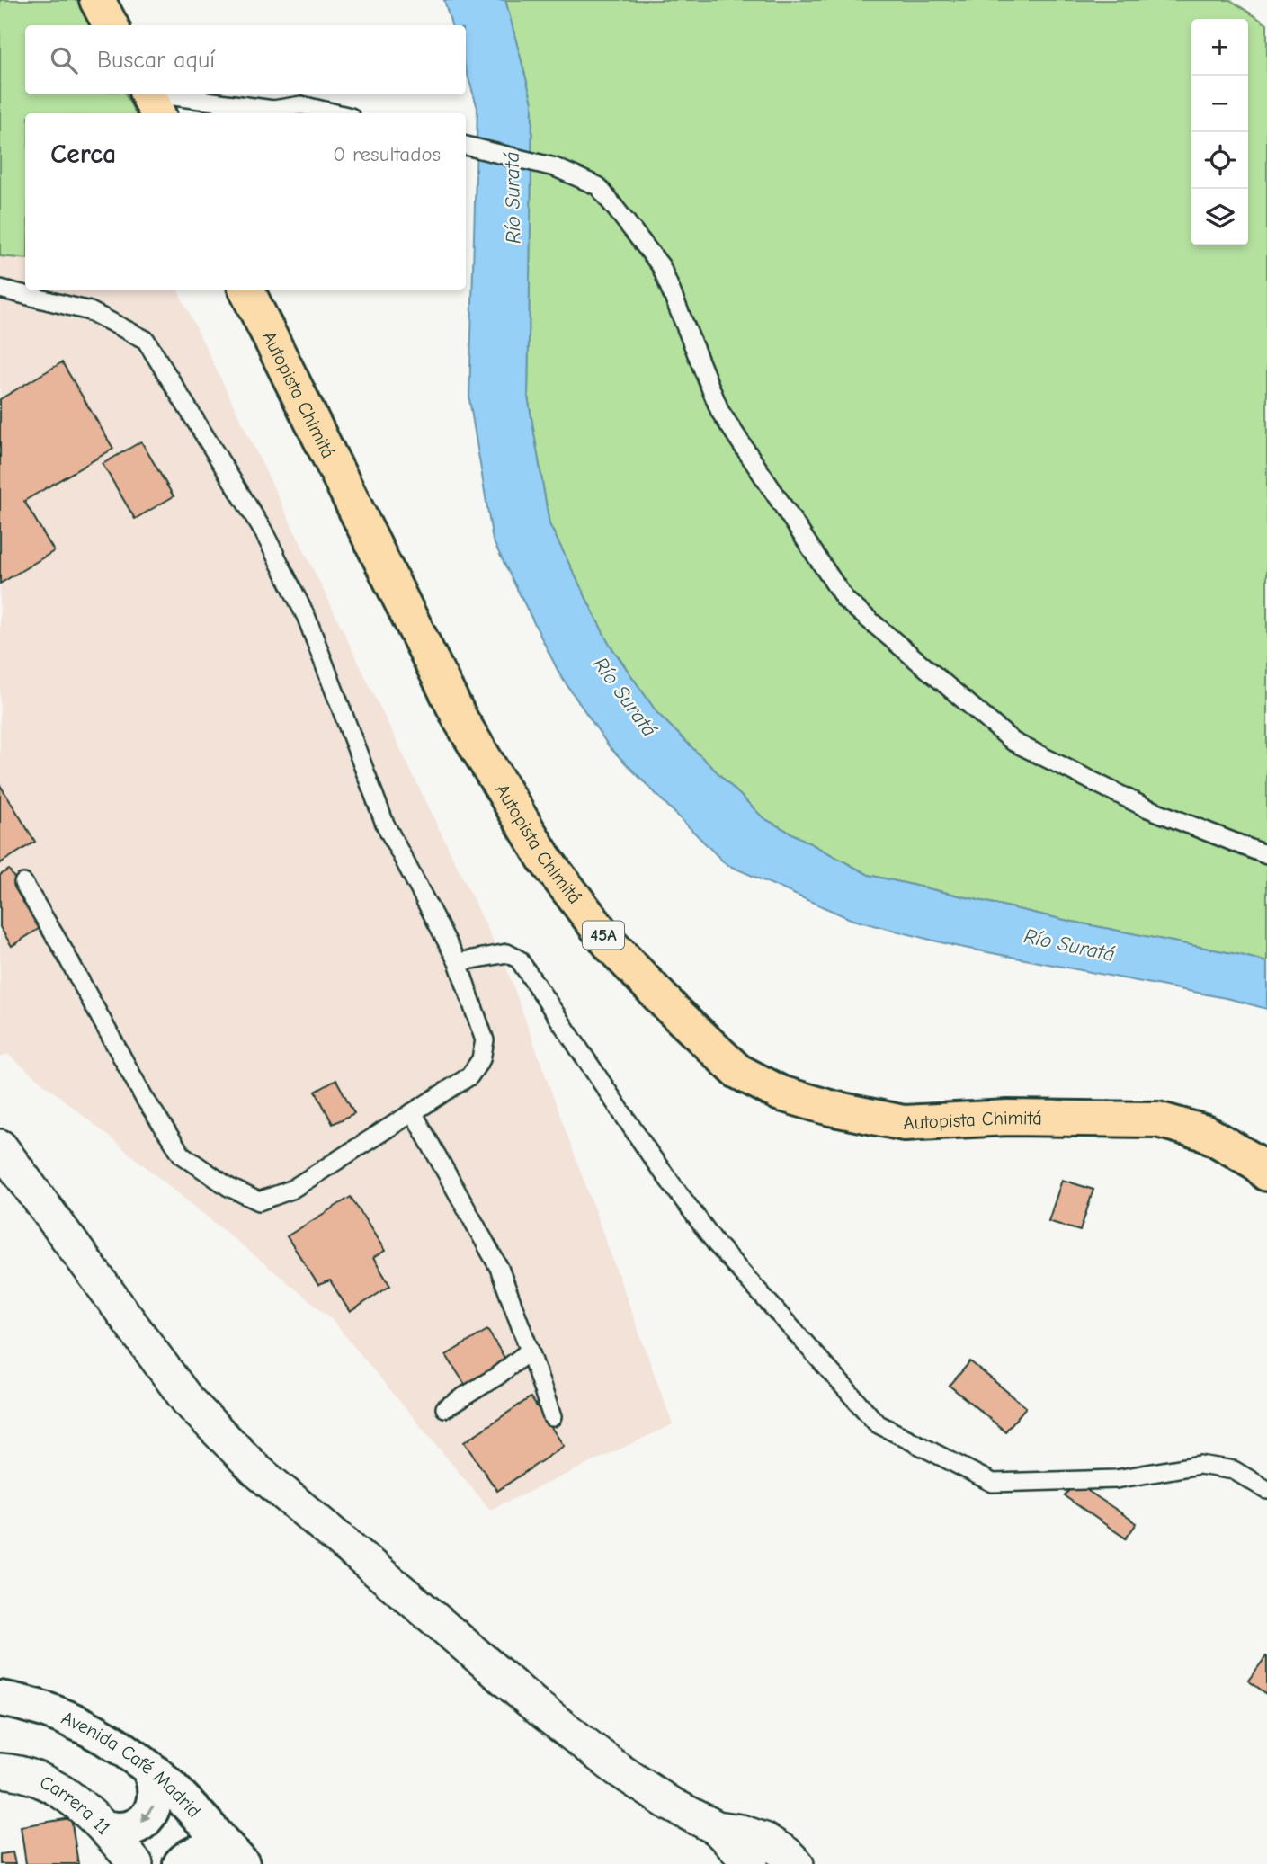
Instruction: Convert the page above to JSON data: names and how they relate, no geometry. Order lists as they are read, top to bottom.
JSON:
{
  "streets": {
    "highway": ["Autopista Chimitá", "45A"],
    "street": ["Avenida Café Madrid", "Carrera 11"]
  },
  "water": ["Río Suratá"],
  "page": {
    "map_buttons": ["+", "−"],
    "search": "Buscar aquí",
    "heading": ["Cerca", "0 resultados"]
  }
}
